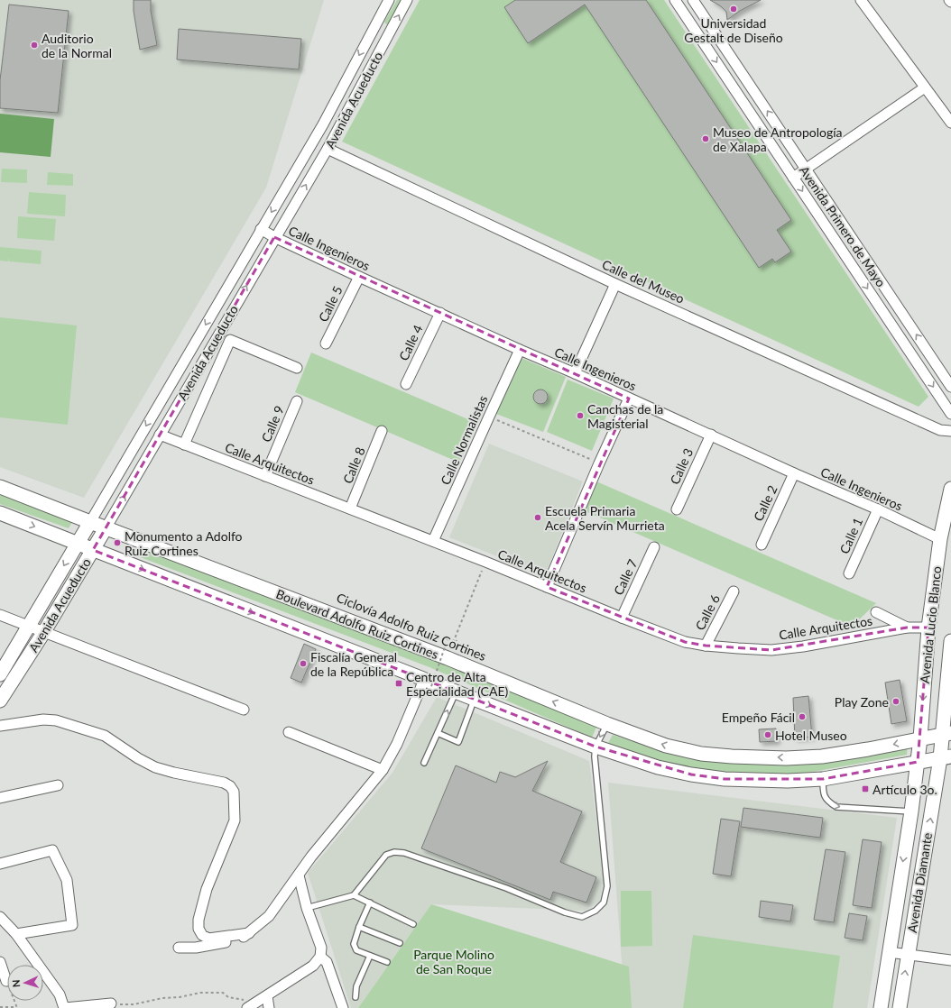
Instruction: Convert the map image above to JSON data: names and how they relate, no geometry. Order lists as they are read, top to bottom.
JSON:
{
  "streets": {
    "main road": [
      "Avenida Acueducto",
      "Boulevard Adolfo Ruiz Cortines",
      "Avenida Lucio Blanco",
      "Avenida Diamante"
    ],
    "street": [
      "Avenida Primero de Mayo",
      "Calle Ingenieros",
      "Calle del Museo",
      "Calle 5",
      "Calle 4",
      "Calle 9",
      "Calle Normalistas",
      "Calle Arquitectos",
      "Calle 8",
      "Calle 3",
      "Calle 2",
      "Calle 1",
      "Calle 7",
      "Calle 6"
    ],
    "path": ["Ciclovía Adolfo Ruiz Cortines"]
  },
  "crossings": [
    ["Avenida Acueducto", "Calle Ingenieros"],
    ["Avenida Acueducto", "Calle del Museo"],
    ["Avenida Acueducto", "Calle Arquitectos"],
    ["Avenida Acueducto", "Boulevard Adolfo Ruiz Cortines"],
    ["Calle Ingenieros", "Calle 5"],
    ["Calle Ingenieros", "Calle 4"],
    ["Calle Ingenieros", "Calle Normalistas"],
    ["Calle Ingenieros", "Calle 3"],
    ["Calle Ingenieros", "Calle 2"],
    ["Calle Ingenieros", "Calle 1"],
    ["Calle Ingenieros", "Avenida Lucio Blanco"],
    ["Calle 9", "Calle Arquitectos"],
    ["Calle Normalistas", "Calle Arquitectos"],
    ["Calle Arquitectos", "Calle 8"],
    ["Calle Arquitectos", "Calle 7"],
    ["Calle Arquitectos", "Calle 6"],
    ["Calle Arquitectos", "Avenida Lucio Blanco"],
    ["Boulevard Adolfo Ruiz Cortines", "Avenida Lucio Blanco"],
    ["Avenida Lucio Blanco", "Avenida Diamante"]
  ],
  "parks": ["Parque Molino de San Roque"],
  "places": {
    "other": [
      "Universidad Gestalt de Diseño",
      "Auditorio de la Normal",
      "Museo de Antropología de Xalapa",
      "Canchas de la Magisterial",
      "Escuela Primaria Acela Servín Murrieta",
      "Monumento a Adolfo Ruiz Cortines",
      "Fiscalía General de la República",
      "Play Zone",
      "Empeño Fácil",
      "Hotel Museo"
    ],
    "transit": ["Centro de Alta Especialidad (CAE)", "Artículo 3o."]
  },
  "north": "left"
}
